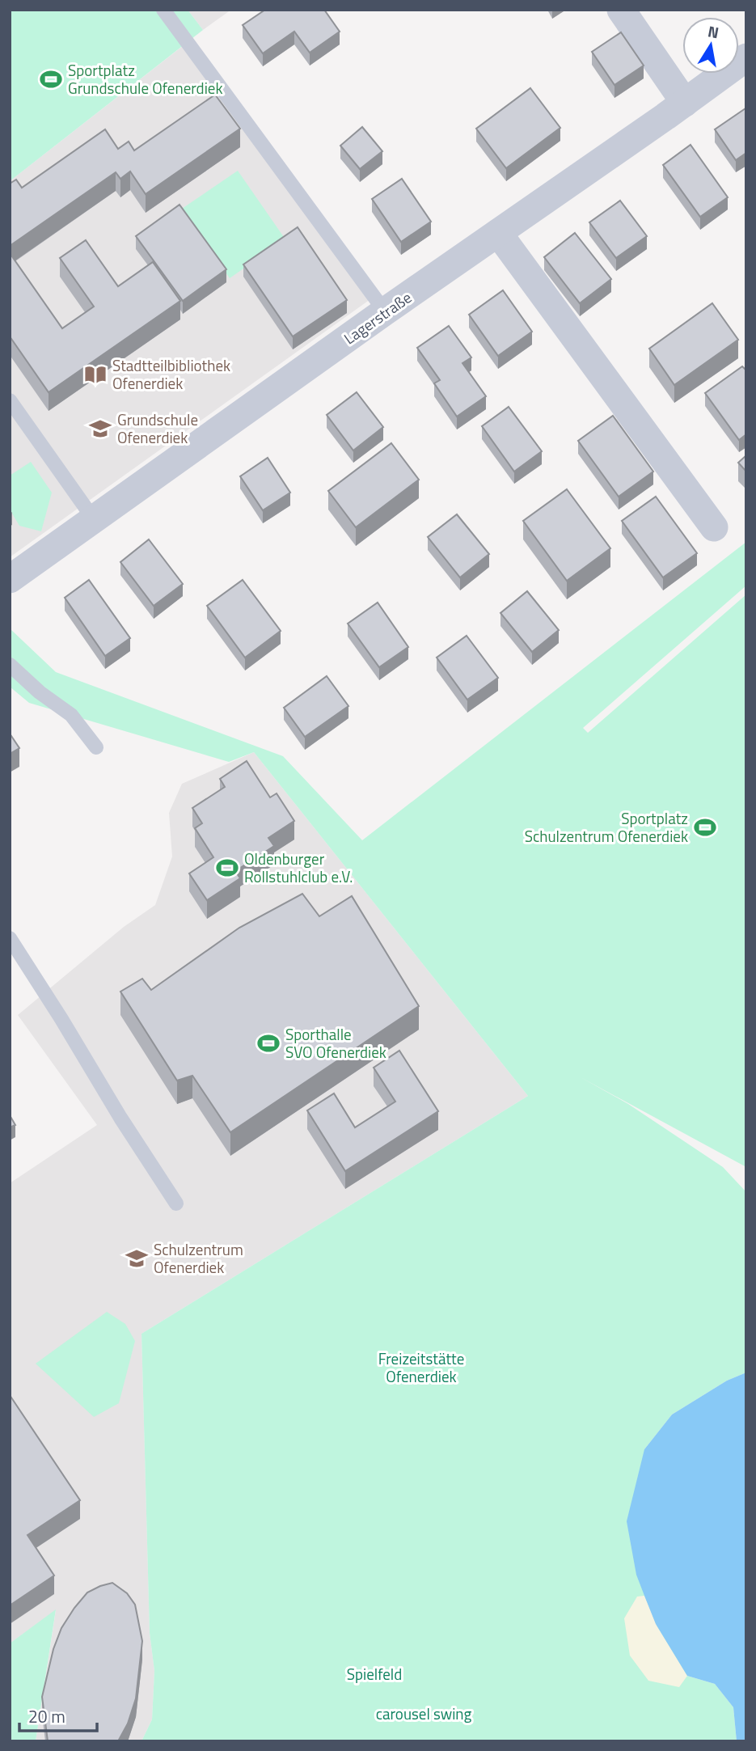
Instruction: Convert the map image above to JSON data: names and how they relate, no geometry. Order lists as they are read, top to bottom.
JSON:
{
  "streets": {
    "street": ["Lagerstraße"]
  },
  "parks": ["Freizeitstätte Ofenerdiek", "Spielfeld", "carousel swing"],
  "places": {
    "sports": [
      "Sportplatz Grundschule Ofenerdiek",
      "Sportplatz Schulzentrum Ofenerdiek",
      "Oldenburger Rollstuhlclub e.V.",
      "Sporthalle SVO Ofenerdiek"
    ],
    "library": ["Stadtteilbibliothek Ofenerdiek"],
    "school or university": ["Grundschule Ofenerdiek", "Schulzentrum Ofenerdiek"]
  },
  "scale_bar": "20 m",
  "north": "top"
}
